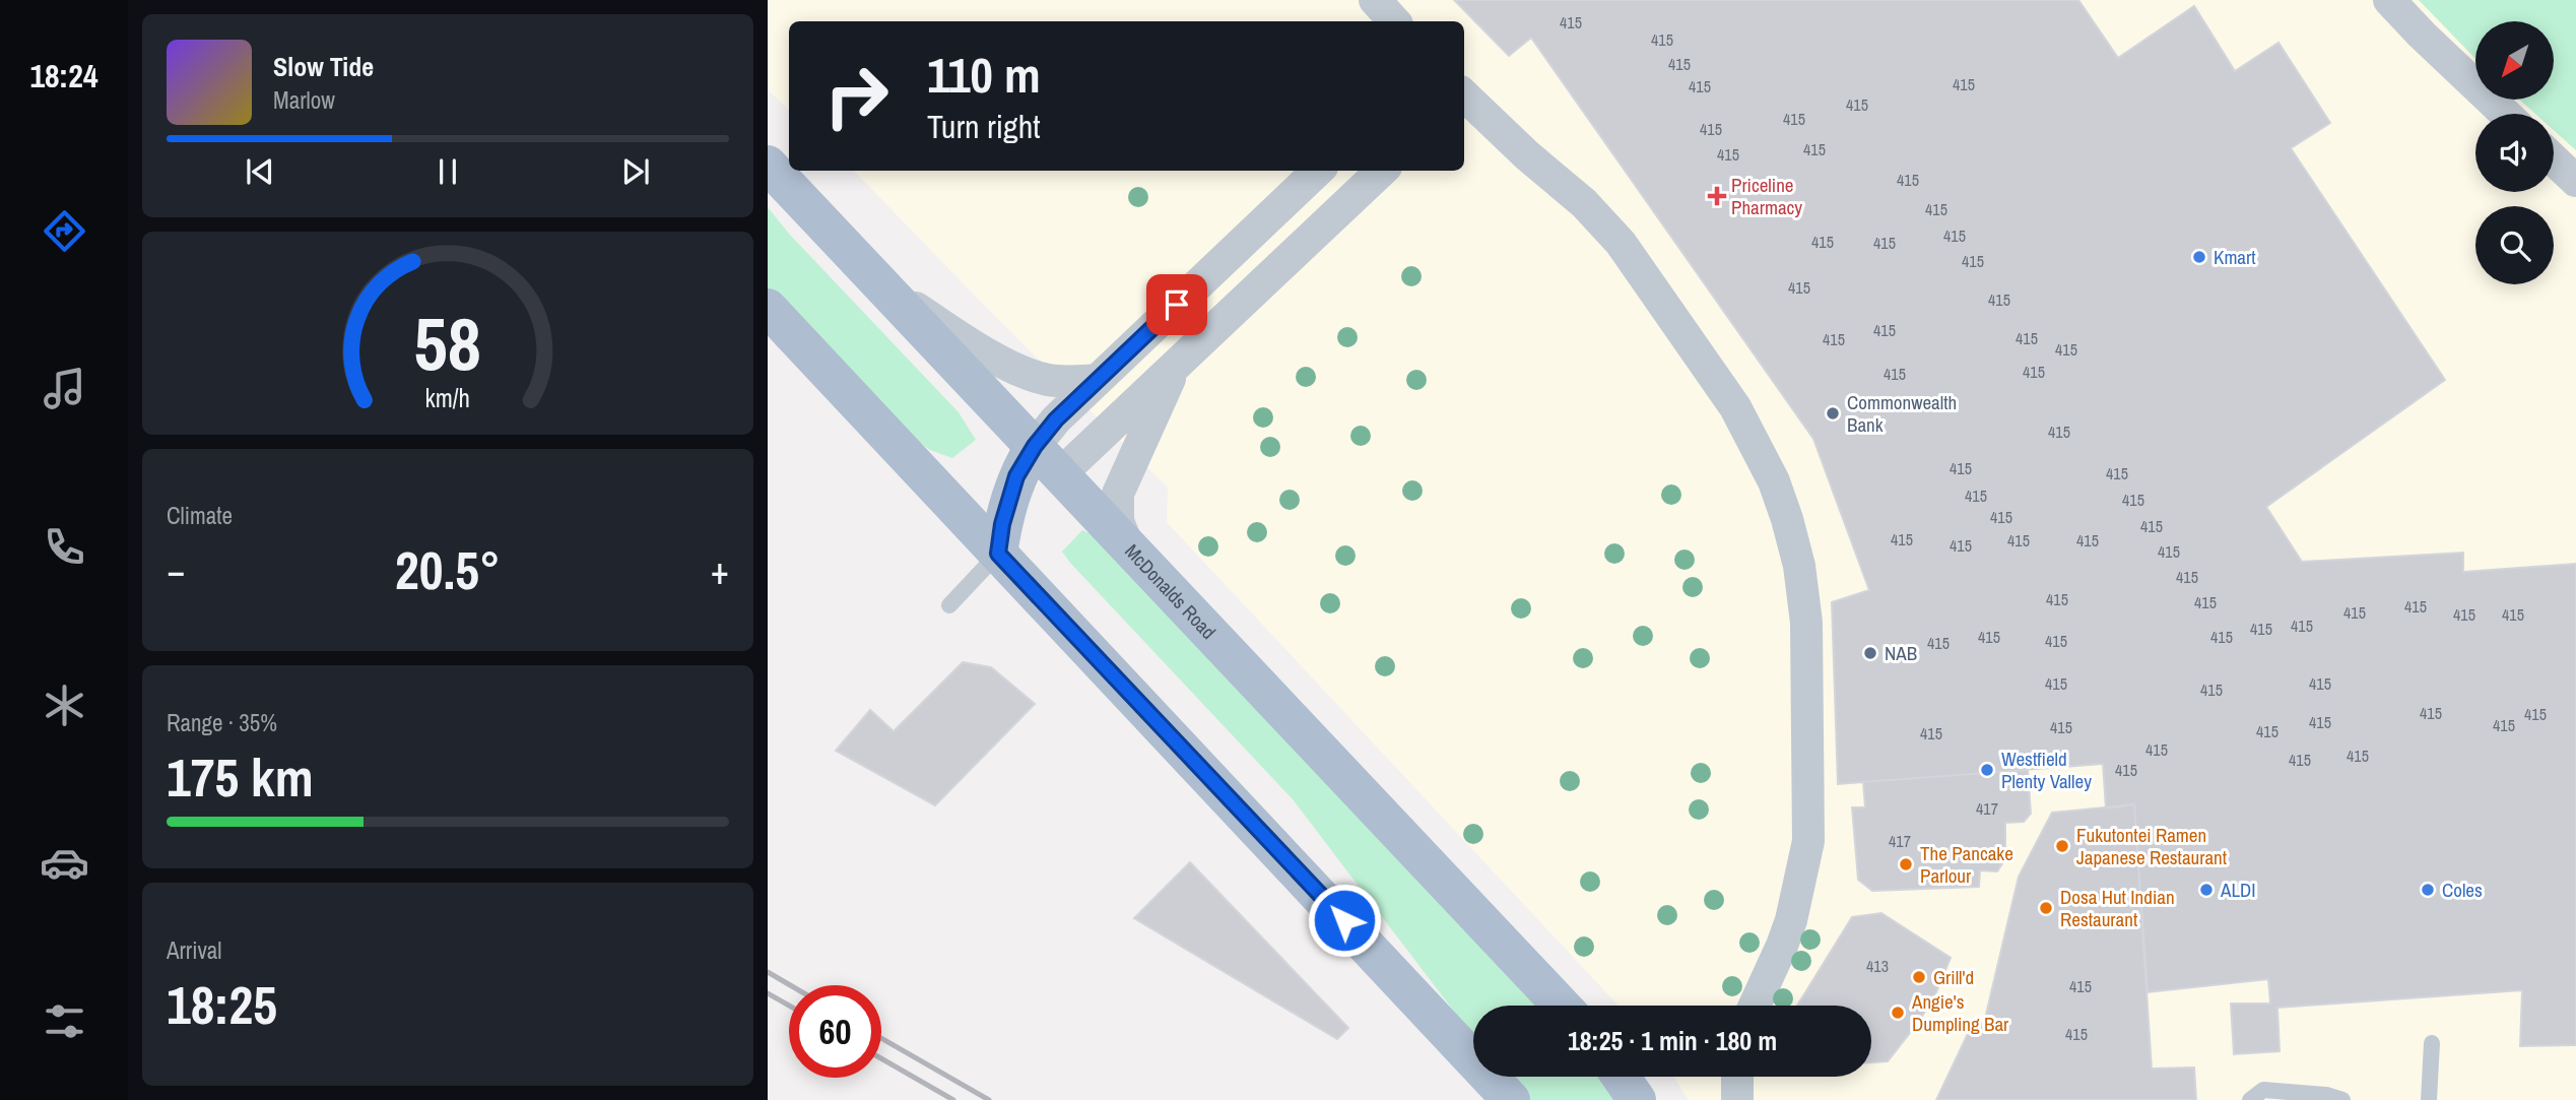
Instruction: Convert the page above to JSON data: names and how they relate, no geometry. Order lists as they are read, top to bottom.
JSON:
{
  "streets": {
    "main road": ["McDonalds Road"]
  },
  "places": {
    "health": ["Priceline Pharmacy"],
    "other": [
      "Kmart",
      "Commonwealth Bank",
      "NAB",
      "Westfield Plenty Valley",
      "Fukutontei Ramen Japanese Restaurant",
      "The Pancake Parlour",
      "ALDI",
      "Coles",
      "Dosa Hut Indian Restaurant",
      "Grill'd",
      "Angie's Dumpling Bar"
    ]
  },
  "house_numbers": [
    "415",
    "415",
    "415",
    "415",
    "415",
    "415",
    "415",
    "415",
    "415",
    "415",
    "415",
    "415",
    "415",
    "415",
    "415",
    "415",
    "415",
    "415",
    "415",
    "415",
    "415",
    "415",
    "415",
    "415",
    "415",
    "415",
    "415",
    "415",
    "415",
    "415",
    "415",
    "415",
    "415",
    "415",
    "415",
    "415",
    "415",
    "415",
    "415",
    "415",
    "415",
    "415",
    "415",
    "415",
    "415",
    "415",
    "415",
    "415",
    "415",
    "415",
    "415",
    "415",
    "415",
    "415",
    "415",
    "415",
    "415",
    "415",
    "415",
    "415",
    "415",
    "415",
    "415",
    "417",
    "417",
    "413",
    "415",
    "415"
  ],
  "north": "bottom left",
  "page": {
    "tabs": "18:24",
    "turn": ["110 m", "Turn right"],
    "song": ["Slow Tide", "Marlow"],
    "tile": [
      "Climate",
      ["Range · 35%", "175 km"],
      ["Arrival", "18:25"]
    ],
    "heat": ["−", "20.5°", "+"],
    "limit": "60",
    "trip": "18:25 · 1 min · 180 m",
    "gauge": ["58", "km/h"]
  }
}
